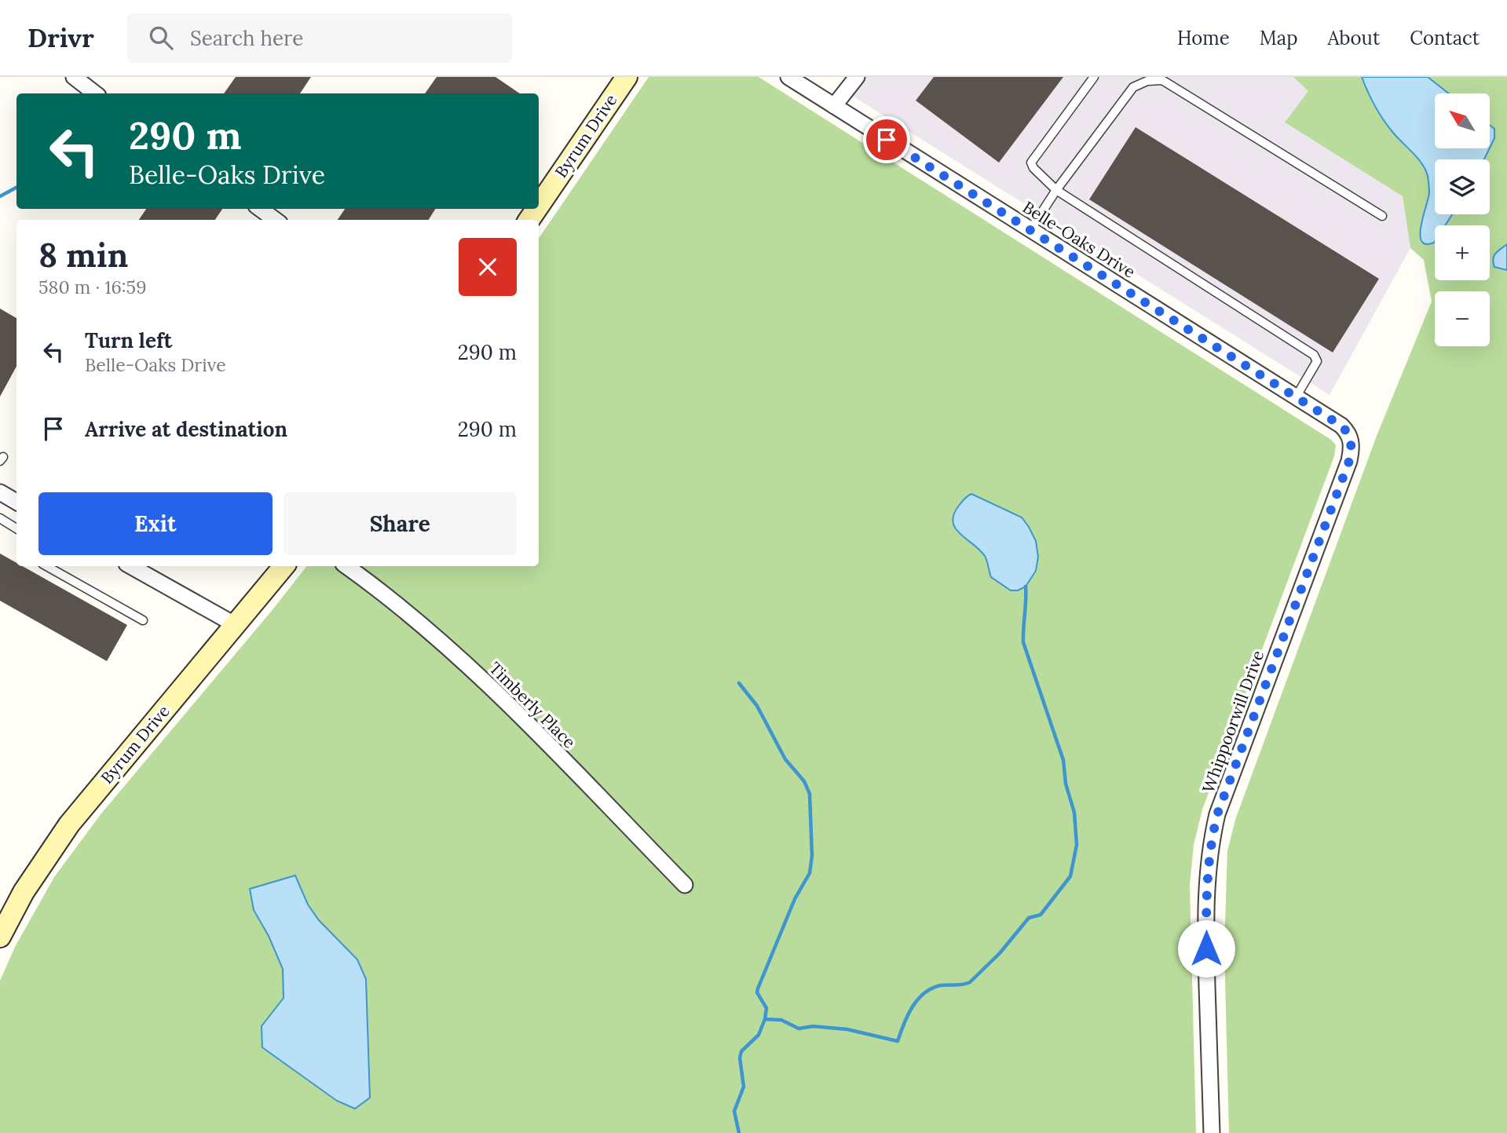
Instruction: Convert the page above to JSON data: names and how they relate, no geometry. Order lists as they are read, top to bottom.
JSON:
{
  "streets": {
    "street": [
      "Byrum Drive",
      "Belle-Oaks Drive",
      "Timberly Place",
      "Whippoorwill Drive"
    ]
  },
  "crossings": [
    ["Belle-Oaks Drive", "Whippoorwill Drive"]
  ],
  "north": "top left",
  "page": {
    "header": "Drivr",
    "search": "Search here",
    "nav": [
      "Home",
      "Map",
      "About",
      "Contact"
    ],
    "map_buttons": ["+", "−"],
    "turn": ["290 m", "Belle-Oaks Drive"],
    "heading": ["8 min", "580 m · 16:59"],
    "list": [
      {
        "name": "Turn left",
        "note": "Belle-Oaks Drive",
        "value": "290 m"
      },
      {
        "name": "Arrive at destination",
        "value": "290 m"
      }
    ],
    "buttons": ["Exit", "Share"]
  }
}
